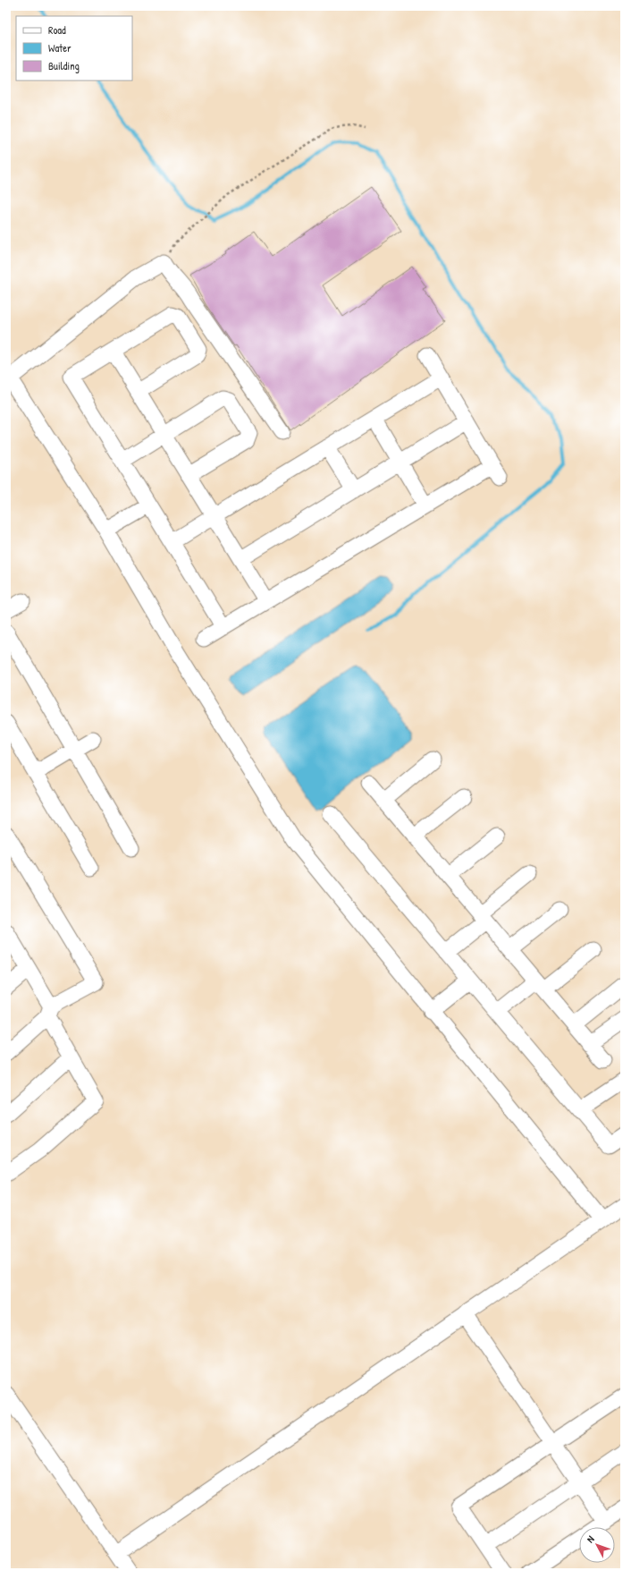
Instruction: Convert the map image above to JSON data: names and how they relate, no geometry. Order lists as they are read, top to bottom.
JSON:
{
  "legend": ["Road", "Water", "Building"],
  "north": "top left"
}
